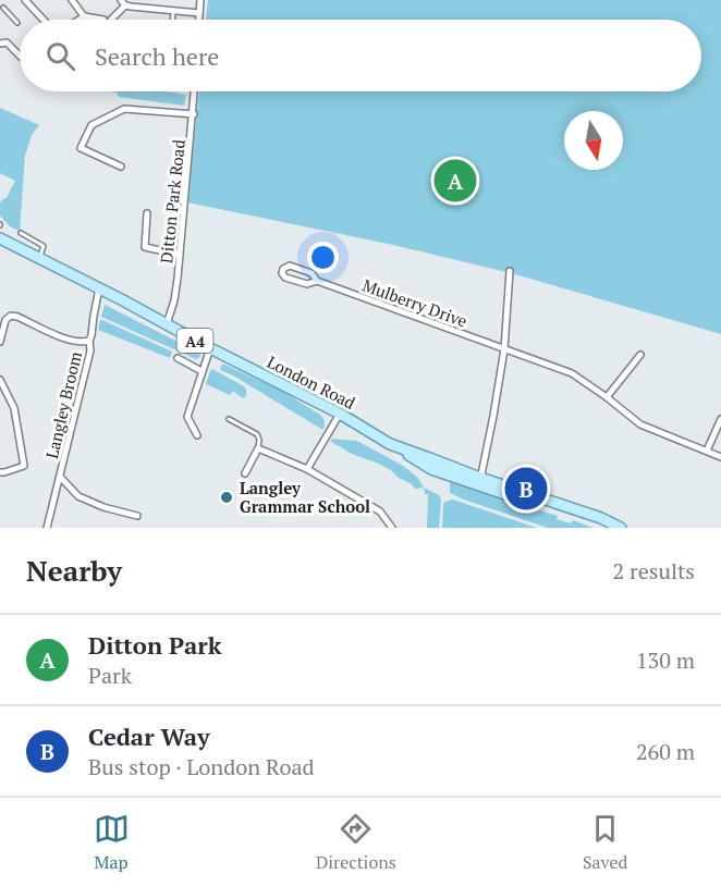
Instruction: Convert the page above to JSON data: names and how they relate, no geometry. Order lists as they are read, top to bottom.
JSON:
{
  "streets": {
    "main road": ["A4", "London Road"],
    "street": ["Ditton Park Road", "Mulberry Drive", "Langley Broom"]
  },
  "crossings": [
    ["Ditton Park Road", "London Road"],
    ["London Road", "Langley Broom"]
  ],
  "places": ["Langley Grammar School"],
  "north": "bottom",
  "page": {
    "search": "Search here",
    "pins": ["A", "B"],
    "heading": ["Nearby", "2 results"],
    "list": [
      {
        "mark": "A",
        "name": "Ditton Park",
        "note": "Park",
        "value": "130 m"
      },
      {
        "mark": "B",
        "name": "Cedar Way",
        "note": "Bus stop · London Road",
        "value": "260 m"
      }
    ],
    "nav": ["Map", "Directions", "Saved"]
  }
}
